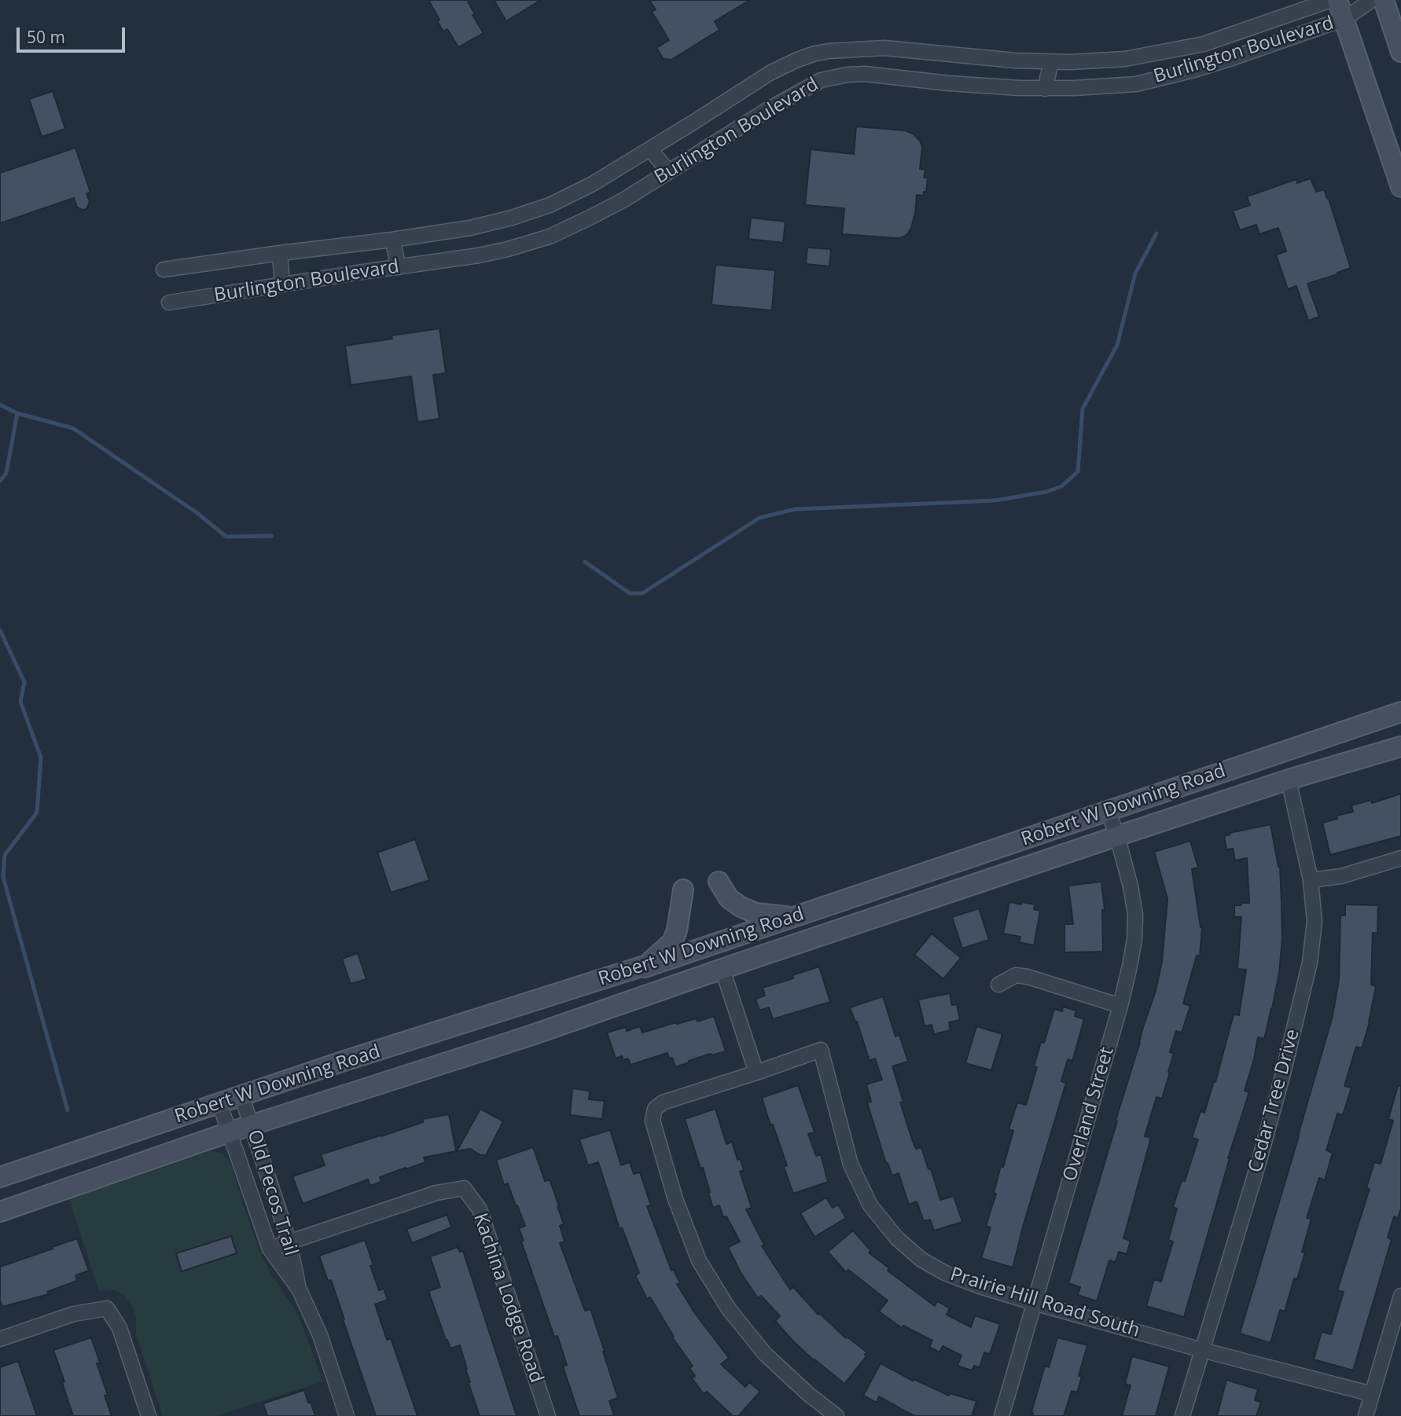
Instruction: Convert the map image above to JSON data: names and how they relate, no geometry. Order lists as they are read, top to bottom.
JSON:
{
  "streets": {
    "main road": ["Robert W Downing Road"],
    "street": [
      "Burlington Boulevard",
      "Cedar Tree Drive",
      "Overland Street",
      "Old Pecos Trail",
      "Kachina Lodge Road",
      "Prairie Hill Road South"
    ]
  },
  "crossings": [
    ["Robert W Downing Road", "Cedar Tree Drive"],
    ["Robert W Downing Road", "Overland Street"],
    ["Robert W Downing Road", "Old Pecos Trail"],
    ["Cedar Tree Drive", "Prairie Hill Road South"],
    ["Overland Street", "Prairie Hill Road South"],
    ["Old Pecos Trail", "Kachina Lodge Road"]
  ],
  "scale_bar": "50 m"
}
